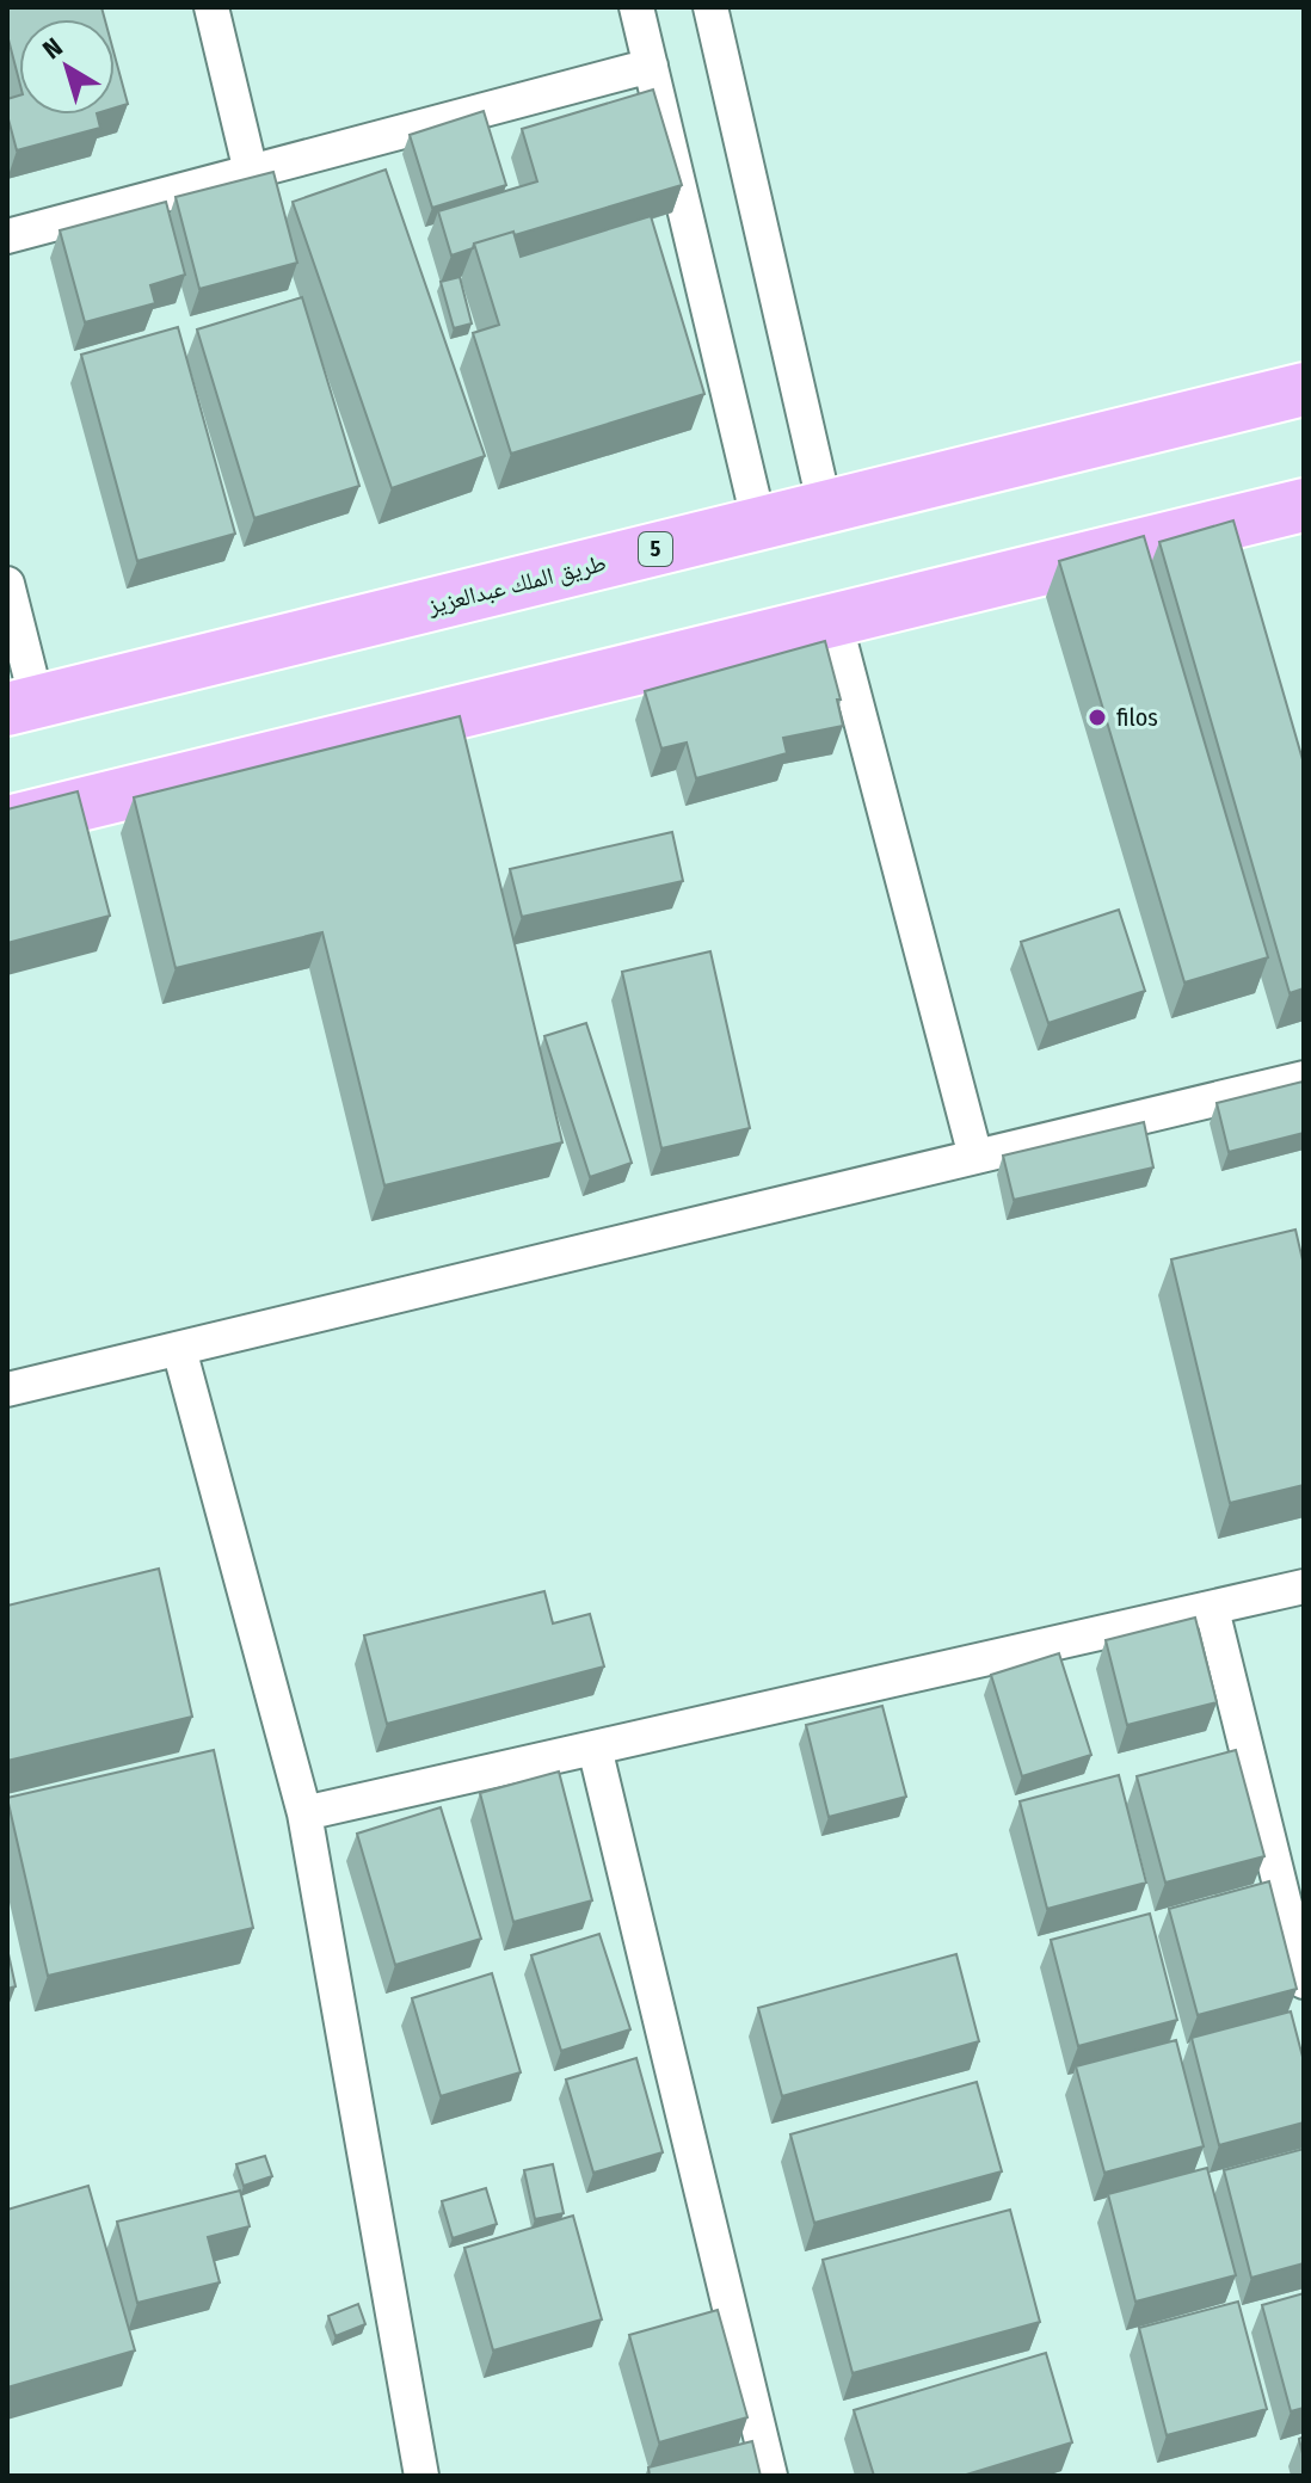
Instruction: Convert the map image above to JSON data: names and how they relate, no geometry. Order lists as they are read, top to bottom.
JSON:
{
  "streets": {
    "highway": ["5", "طريق الملك عبدالعزيز"]
  },
  "places": ["filos"],
  "north": "top left"
}
